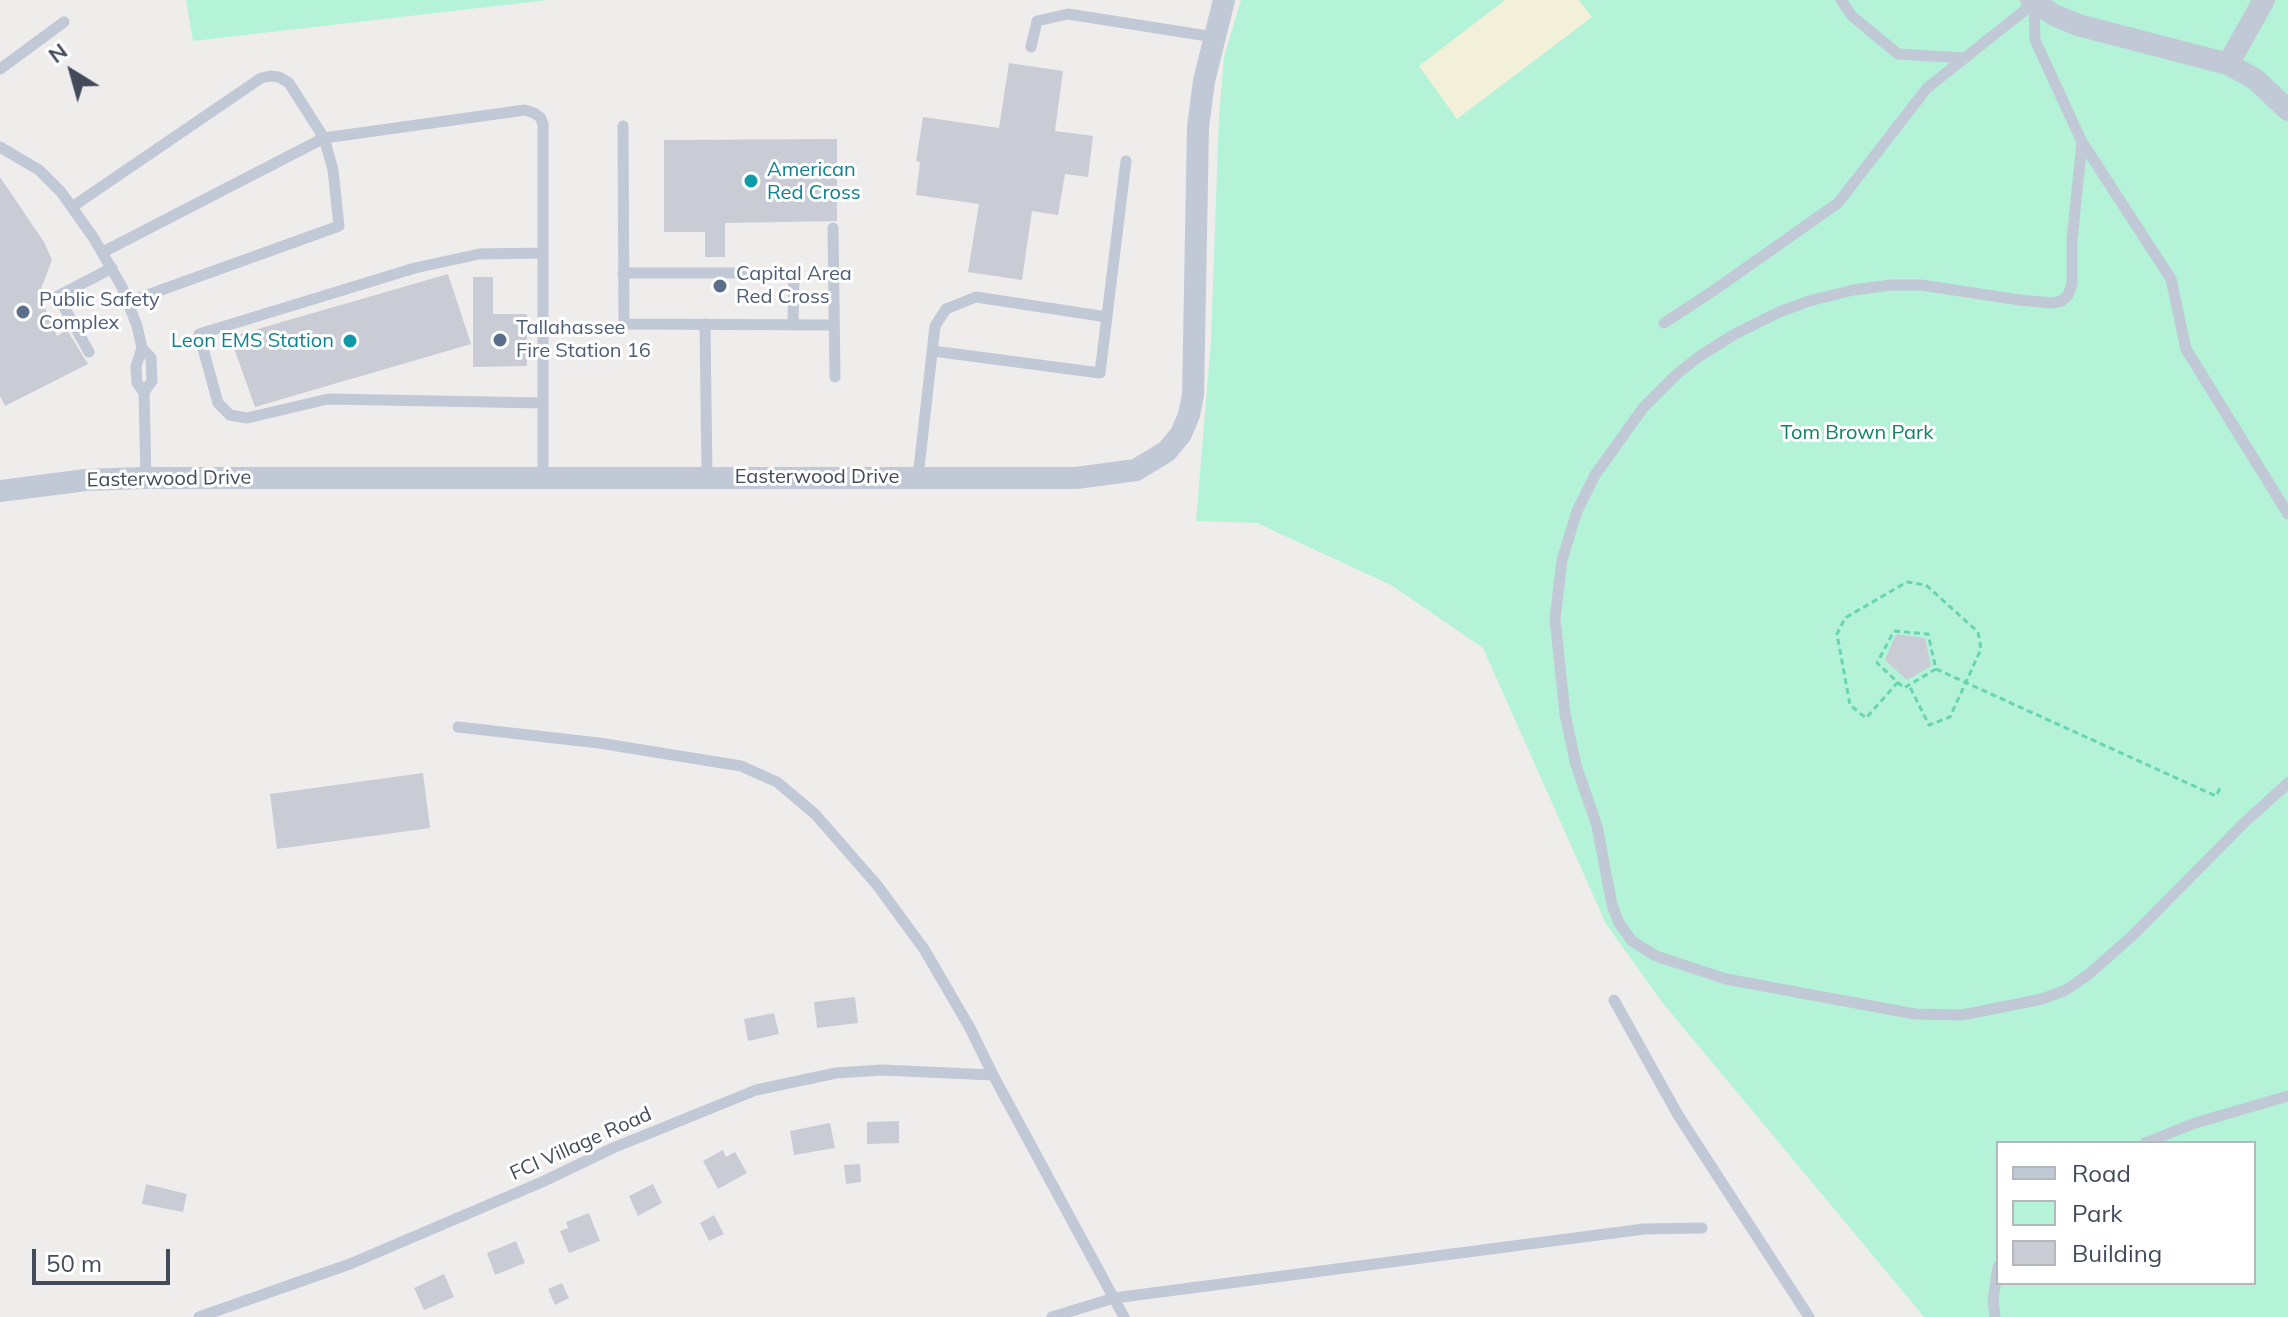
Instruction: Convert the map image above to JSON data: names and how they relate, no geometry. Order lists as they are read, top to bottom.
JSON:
{
  "streets": {
    "street": ["Easterwood Drive"],
    "lane": ["FCI Village Road"]
  },
  "parks": ["Tom Brown Park"],
  "places": [
    "American Red Cross",
    "Capital Area Red Cross",
    "Public Safety Complex",
    "Tallahassee Fire Station 16",
    "Leon EMS Station"
  ],
  "legend": ["Road", "Park", "Building"],
  "scale_bar": "50 m",
  "north": "top left"
}
